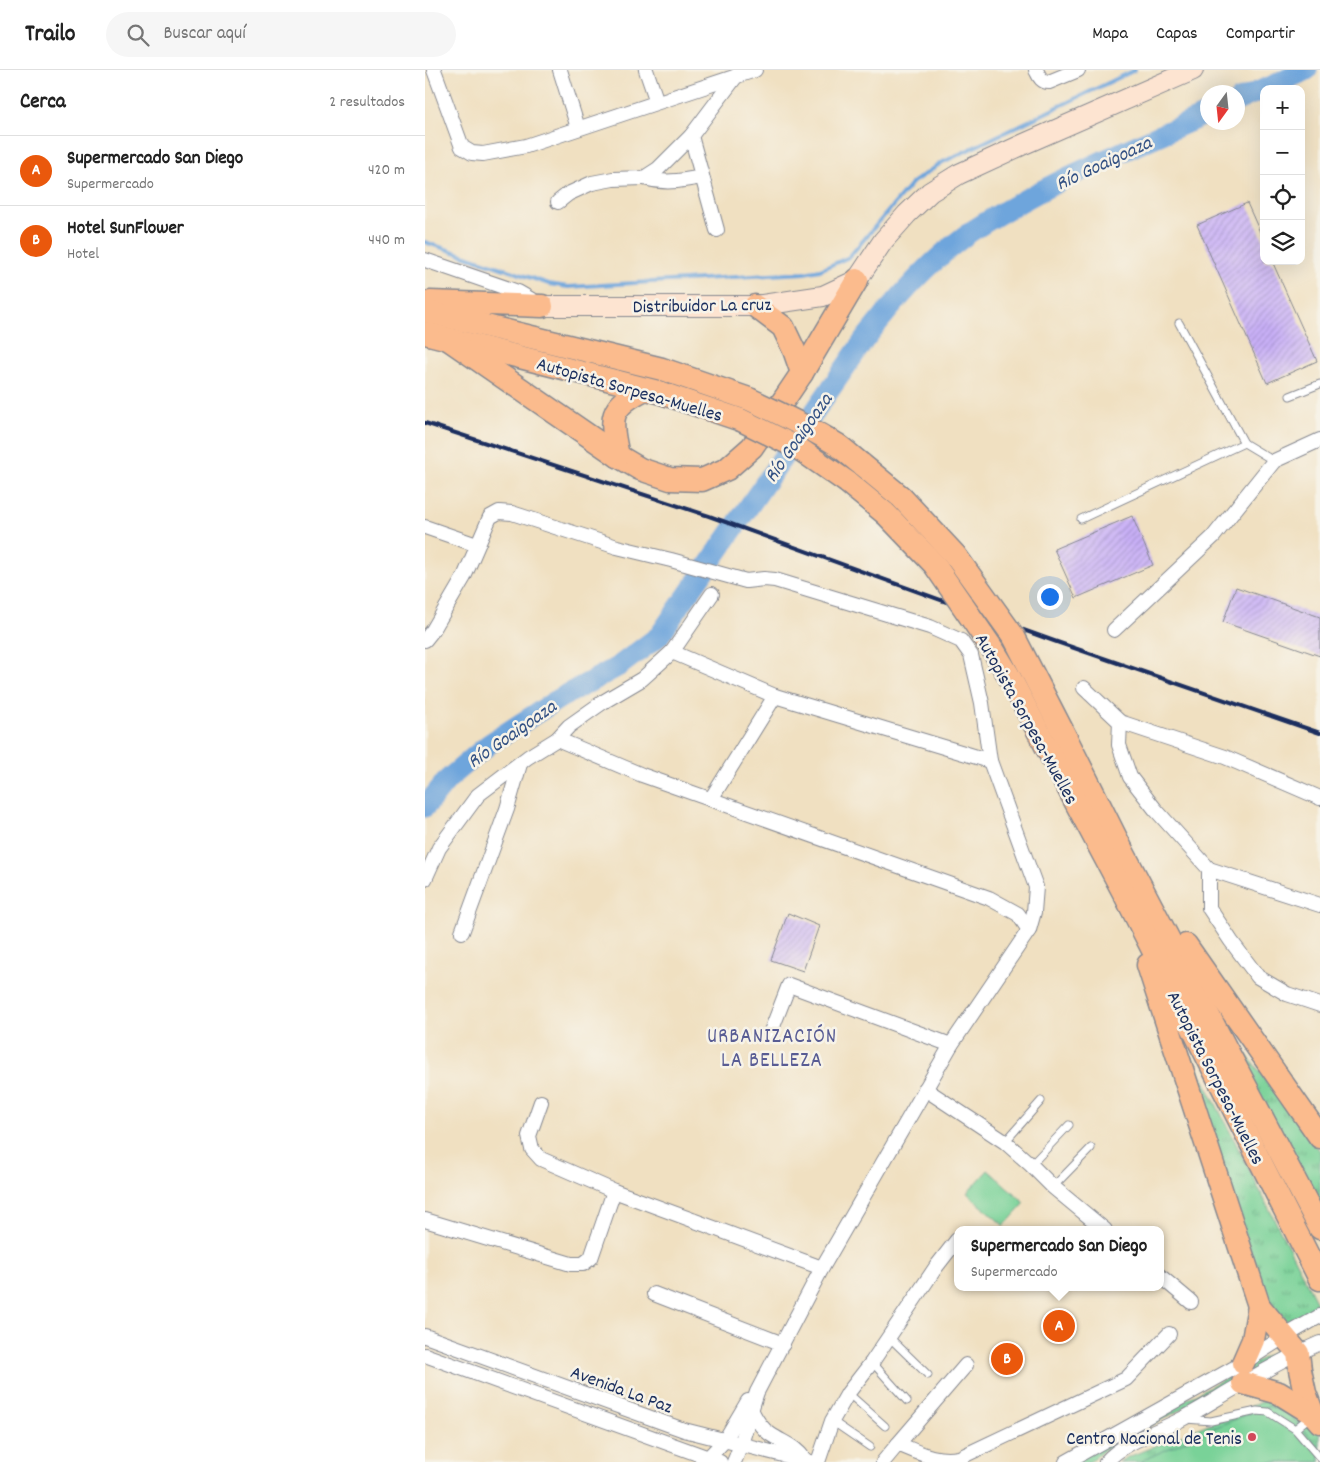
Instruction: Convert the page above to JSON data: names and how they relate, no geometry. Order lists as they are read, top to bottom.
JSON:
{
  "streets": {
    "main road": ["Distribuidor La cruz", "Autopista Sorpesa-Muelles"],
    "street": ["Avenida La Paz"]
  },
  "districts": ["URBANIZACIÓN LA BELLEZA"],
  "water": ["Río Goaigoaza"],
  "places": ["Centro Nacional de Tenis"],
  "north": "bottom",
  "page": {
    "header": "Trailo",
    "search": "Buscar aquí",
    "nav": ["Mapa", "Capas", "Compartir"],
    "heading": ["Cerca", "2 resultados"],
    "map_buttons": ["+", "−"],
    "list": [
      {
        "mark": "A",
        "name": "Supermercado San Diego",
        "note": "Supermercado",
        "value": "420 m"
      },
      {
        "mark": "B",
        "name": "Hotel SunFlower",
        "note": "Hotel",
        "value": "440 m"
      }
    ],
    "popup": ["Supermercado San Diego", "Supermercado"],
    "pins": ["A", "B"]
  }
}
